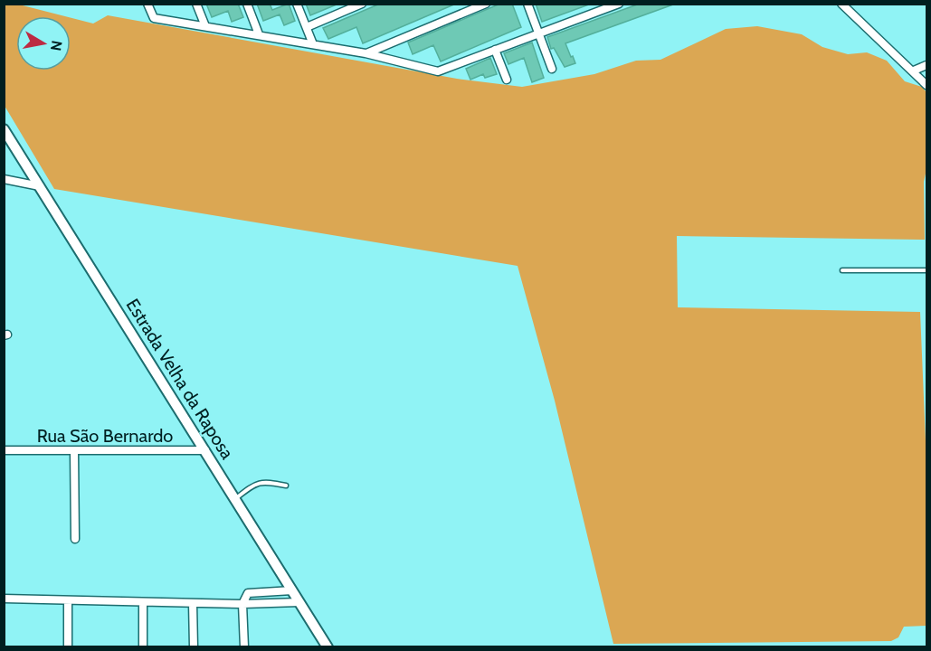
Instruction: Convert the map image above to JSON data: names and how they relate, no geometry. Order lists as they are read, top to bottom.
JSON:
{
  "streets": {
    "street": ["Estrada Velha da Raposa", "Rua São Bernardo"]
  },
  "crossings": [
    ["Estrada Velha da Raposa", "Rua São Bernardo"]
  ],
  "north": "right"
}
